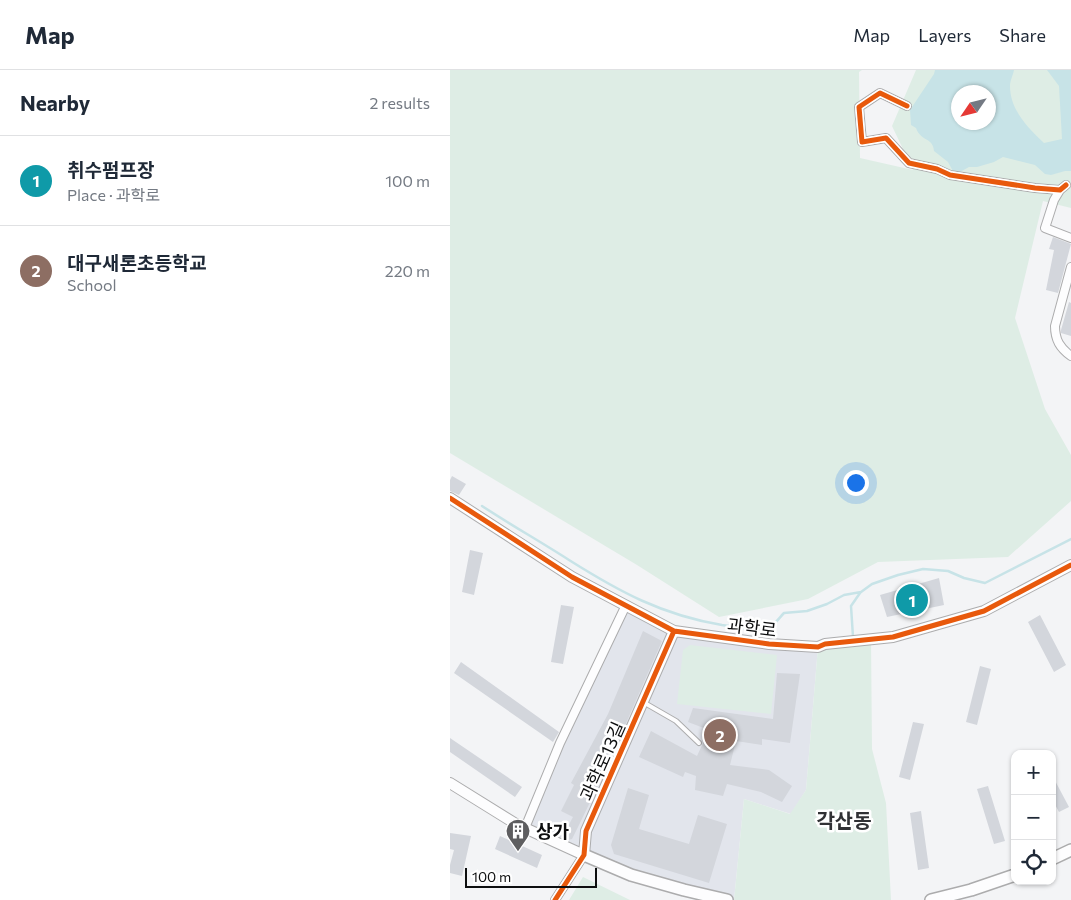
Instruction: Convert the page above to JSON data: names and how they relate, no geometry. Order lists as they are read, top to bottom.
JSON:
{
  "streets": {
    "street": ["과학로", "과학로13길"]
  },
  "crossings": [
    ["과학로", "과학로13길"]
  ],
  "districts": ["각산동"],
  "places": {
    "building": ["상가"]
  },
  "scale_bar": "100 m",
  "north": "bottom left",
  "page": {
    "header": "Map",
    "nav": ["Map", "Layers", "Share"],
    "heading": ["Nearby", "2 results"],
    "list": [
      {
        "mark": "1",
        "name": "취수펌프장",
        "note": "Place · 과학로",
        "value": "100 m"
      },
      {
        "mark": "2",
        "name": "대구새론초등학교",
        "note": "School",
        "value": "220 m"
      }
    ],
    "pins": ["1", "2"],
    "map_buttons": ["+", "−"],
    "scale": "100 m"
  }
}
